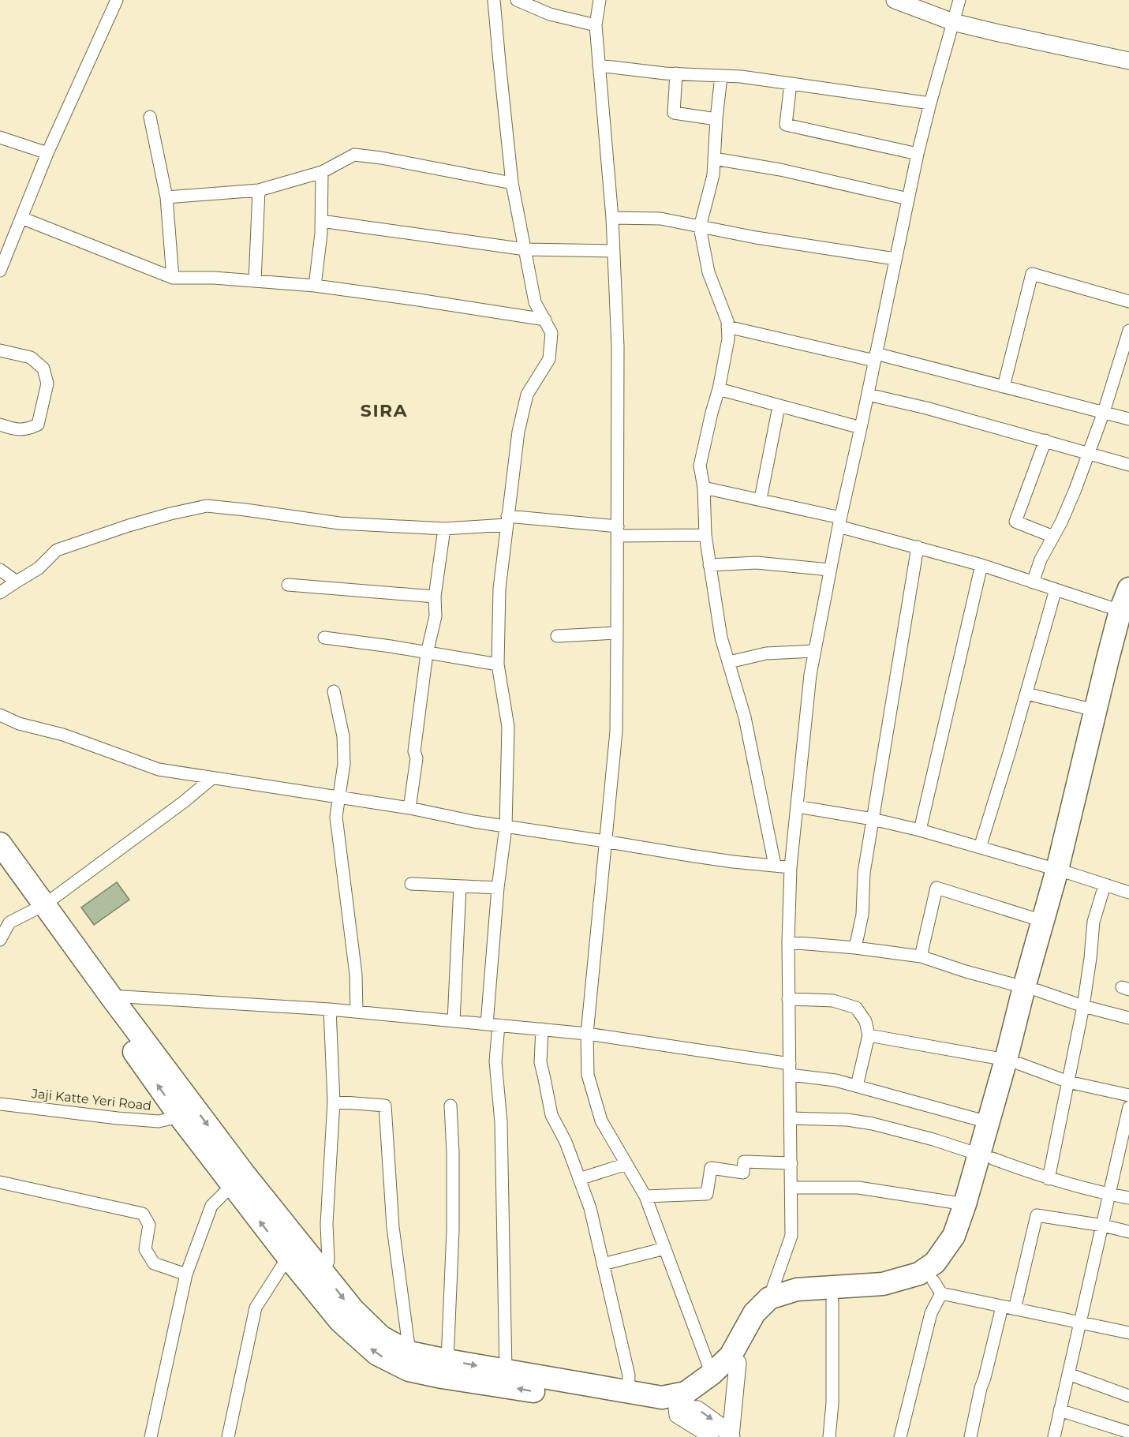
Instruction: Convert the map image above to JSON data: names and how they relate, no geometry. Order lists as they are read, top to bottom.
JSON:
{
  "streets": {
    "street": ["Jaji Katte Yeri Road"]
  },
  "districts": ["SIRA"]
}
